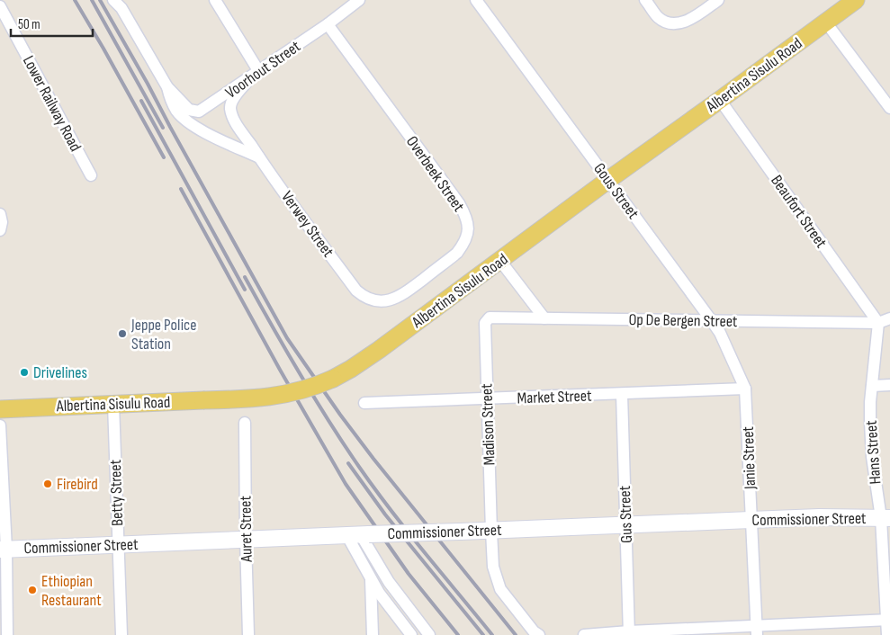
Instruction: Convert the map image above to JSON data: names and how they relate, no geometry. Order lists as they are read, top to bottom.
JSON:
{
  "streets": {
    "main road": ["Albertina Sisulu Road", "Commissioner Street"],
    "street": [
      "Voorhout Street",
      "Lower Railway Road",
      "Overbeek Street",
      "Gous Street",
      "Beaufort Street",
      "Verwey Street",
      "Op De Bergen Street",
      "Market Street",
      "Madison Street",
      "Hans Street",
      "Janie Street",
      "Betty Street",
      "Gus Street",
      "Auret Street"
    ]
  },
  "crossings": [
    ["Voorhout Street", "Overbeek Street"],
    ["Voorhout Street", "Verwey Street"],
    ["Albertina Sisulu Road", "Gous Street"],
    ["Albertina Sisulu Road", "Beaufort Street"],
    ["Albertina Sisulu Road", "Betty Street"],
    ["Overbeek Street", "Verwey Street"],
    ["Gous Street", "Op De Bergen Street"],
    ["Gous Street", "Market Street"],
    ["Gous Street", "Janie Street"],
    ["Beaufort Street", "Op De Bergen Street"],
    ["Beaufort Street", "Hans Street"],
    ["Op De Bergen Street", "Madison Street"],
    ["Op De Bergen Street", "Hans Street"],
    ["Market Street", "Madison Street"],
    ["Market Street", "Janie Street"],
    ["Market Street", "Gus Street"],
    ["Madison Street", "Commissioner Street"],
    ["Hans Street", "Commissioner Street"],
    ["Janie Street", "Commissioner Street"],
    ["Betty Street", "Commissioner Street"],
    ["Gus Street", "Commissioner Street"],
    ["Commissioner Street", "Auret Street"]
  ],
  "places": [
    "Jeppe Police Station",
    "Drivelines",
    "Firebird",
    "Ethiopian Restaurant"
  ],
  "scale_bar": "50 m"
}
